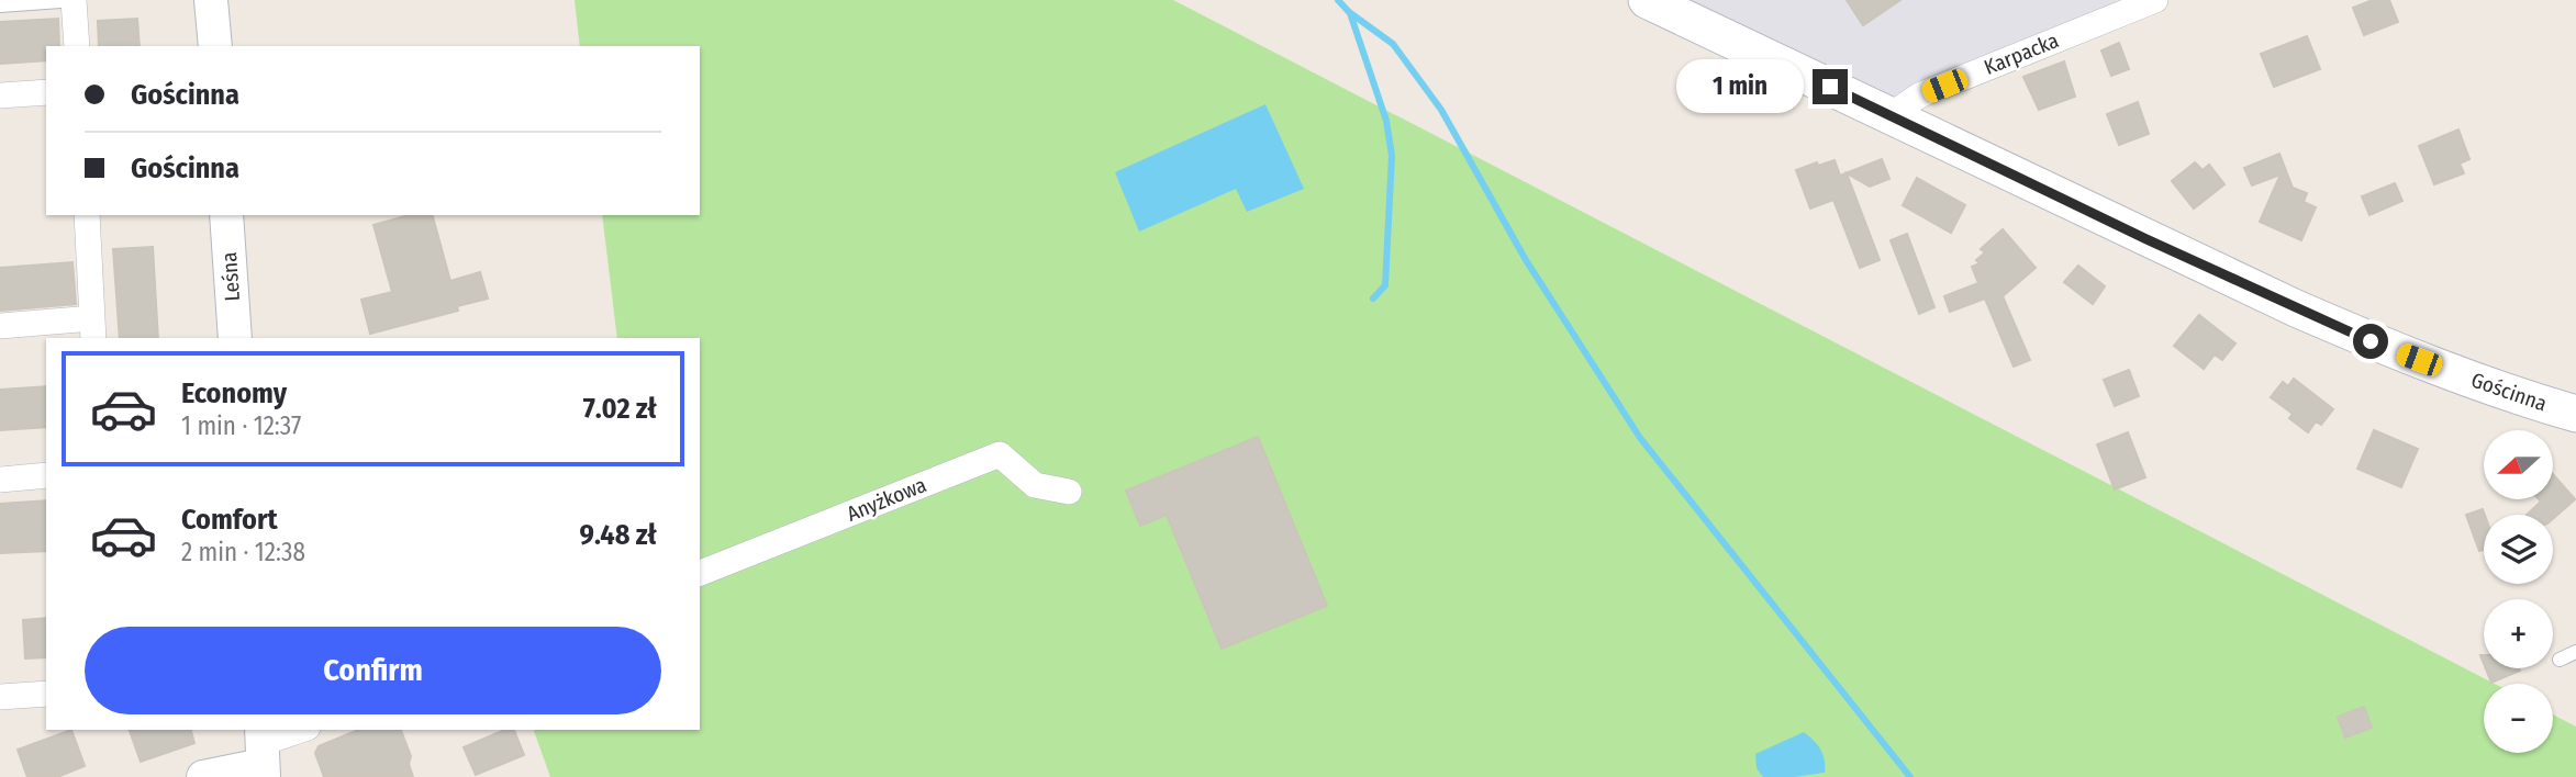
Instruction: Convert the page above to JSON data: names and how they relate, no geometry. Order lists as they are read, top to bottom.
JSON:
{
  "streets": {
    "main road": ["Gościnna"],
    "street": ["Karpacka", "Leśna", "Anyżkowa"]
  },
  "crossings": [
    ["Karpacka", "Gościnna"]
  ],
  "north": "left",
  "page": {
    "banner": ["Gościnna", "Gościnna"],
    "bubble": "1 min",
    "list": [
      {
        "name": "Economy",
        "note": "1 min · 12:37",
        "value": "7.02 zł"
      },
      {
        "name": "Comfort",
        "note": "2 min · 12:38",
        "value": "9.48 zł"
      }
    ],
    "map_buttons": ["+", "−"],
    "buttons": "Confirm"
  }
}
